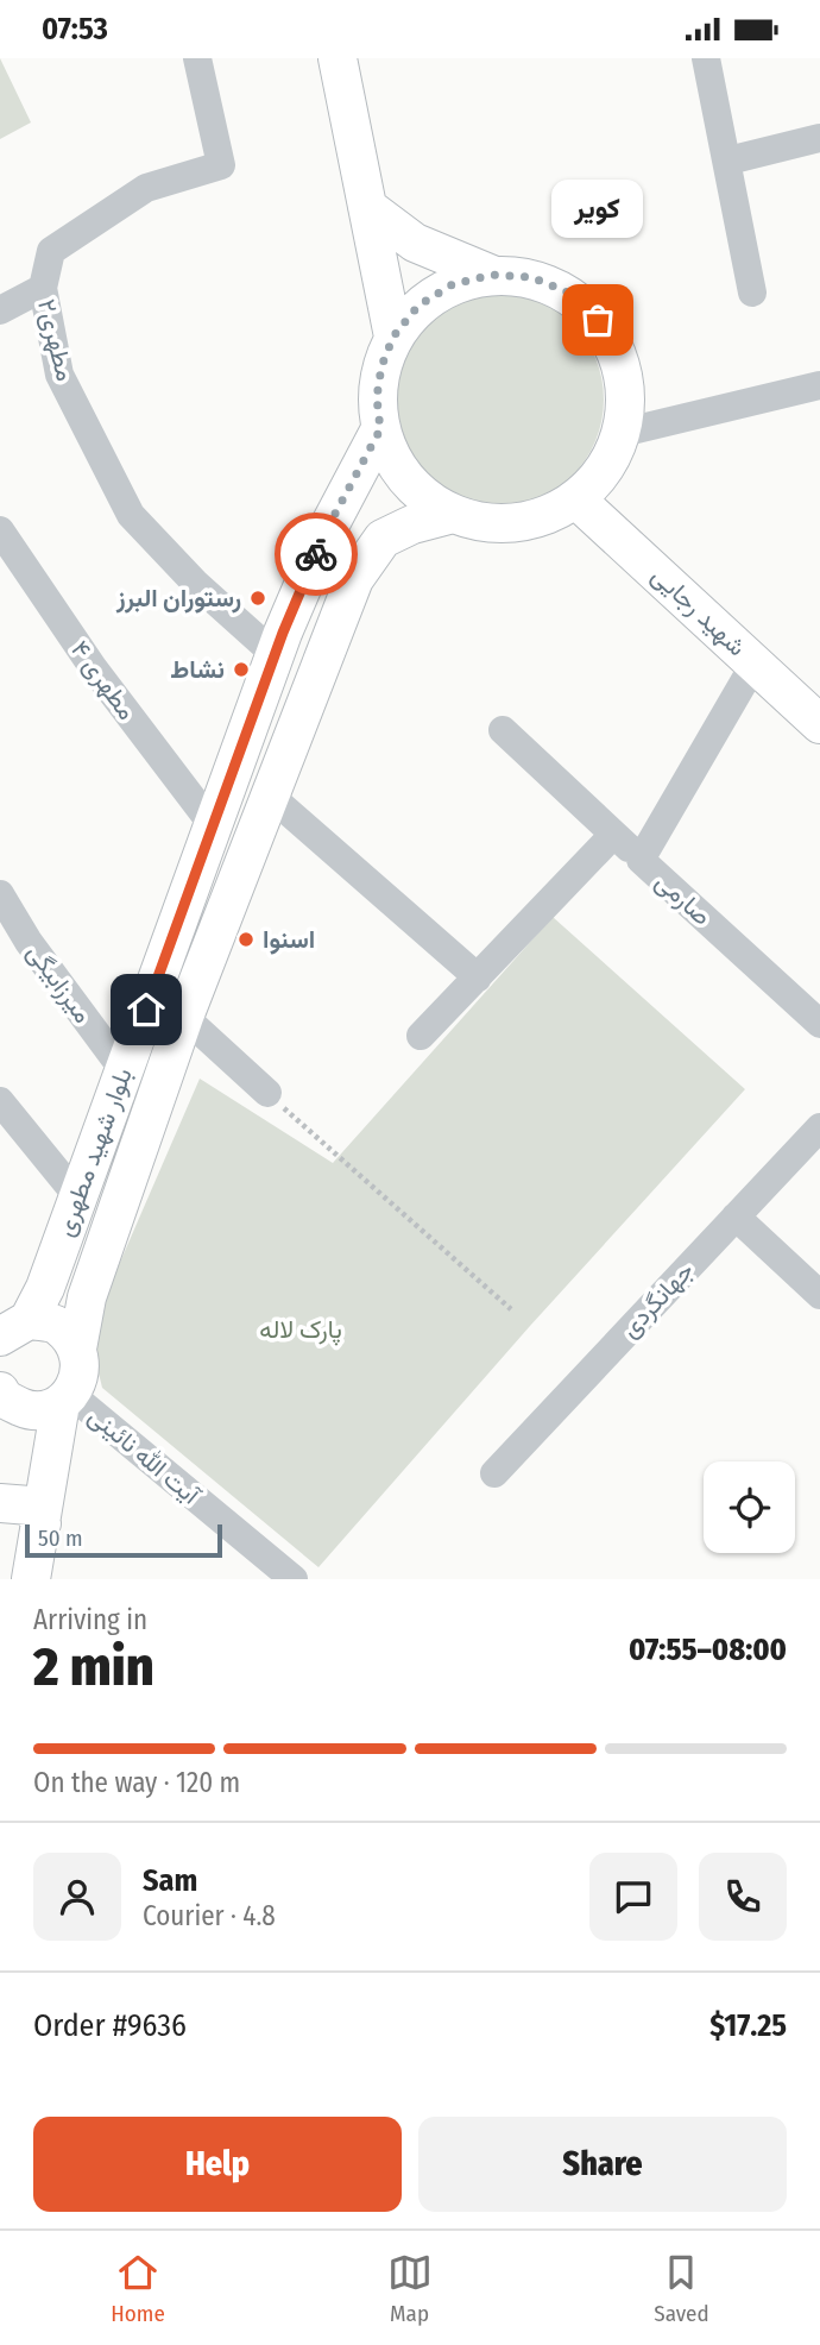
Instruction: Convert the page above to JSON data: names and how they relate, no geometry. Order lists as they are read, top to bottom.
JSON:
{
  "streets": {
    "main road": ["شهید رجایی", "بلوار شهید مطهری"],
    "street": [
      "مطهری۲",
      "مطهری ۴",
      "صارمی",
      "میرزابیگی",
      "جهانگردی",
      "آیت الله نائینی"
    ]
  },
  "crossings": [
    ["مطهری۲", "بلوار شهید مطهری"],
    ["شهید رجایی", "صارمی"],
    ["شهید رجایی", "بلوار شهید مطهری"],
    ["مطهری ۴", "بلوار شهید مطهری"],
    ["میرزابیگی", "بلوار شهید مطهری"],
    ["بلوار شهید مطهری", "آیت الله نائینی"]
  ],
  "parks": ["پارک لاله"],
  "places": [
    "کویر",
    "رستوران البرز",
    "نشاط",
    "اسنوا"
  ],
  "scale_bar": "50 m",
  "page": {
    "status": "07:53",
    "bubble": "کویر",
    "scale": "50 m",
    "heading": ["2 min", "Arriving in", "07:55–08:00"],
    "panel": [
      "Sam",
      "Courier · 4.8",
      "Order #9636",
      "$17.25"
    ],
    "bar": "On the way · 120 m",
    "buttons": ["Help", "Share"],
    "tabs": ["Home", "Map", "Saved"]
  }
}
